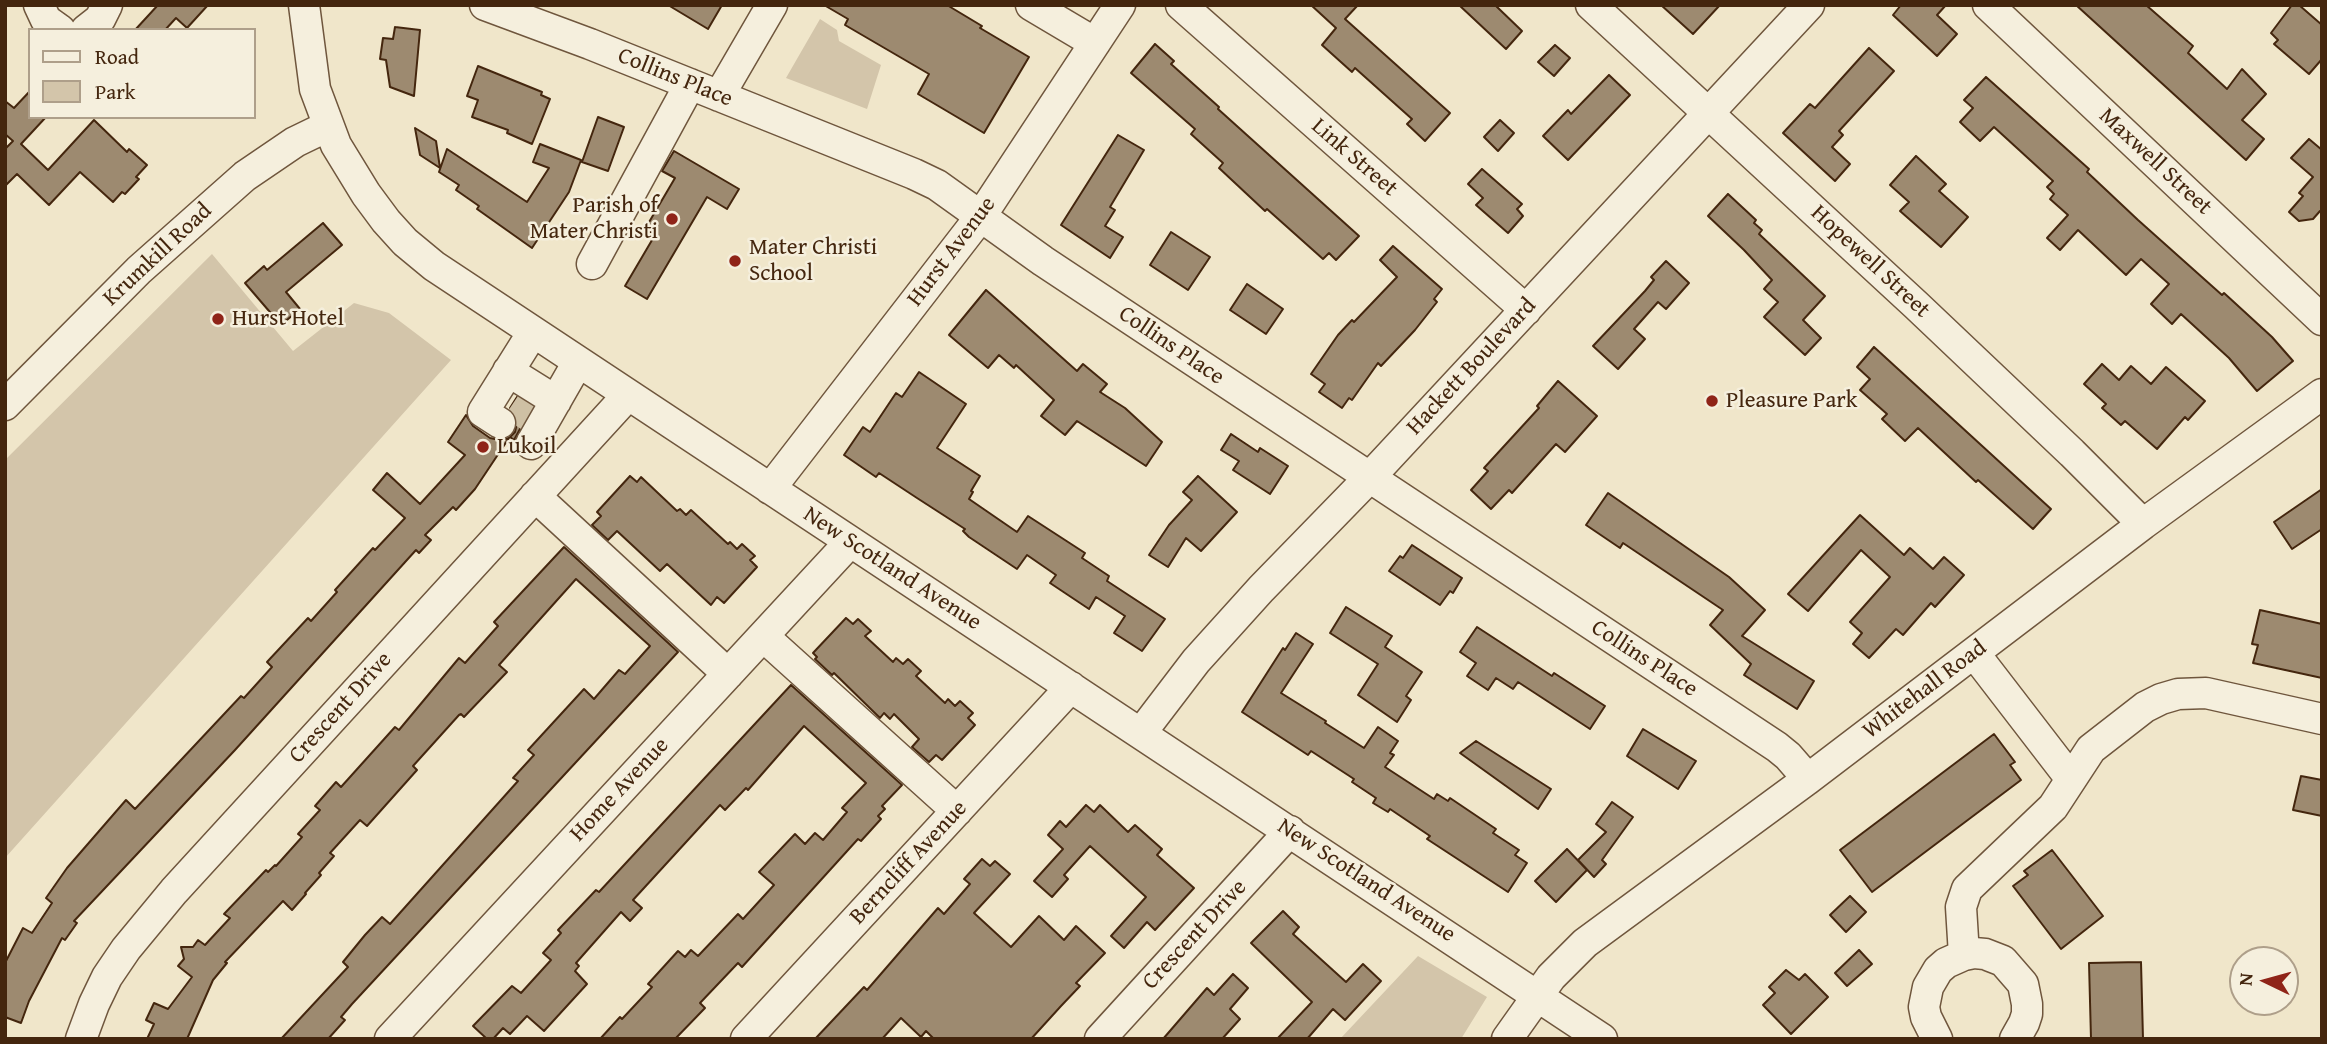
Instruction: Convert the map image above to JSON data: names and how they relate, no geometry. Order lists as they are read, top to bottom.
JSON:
{
  "streets": {
    "street": [
      "Collins Place",
      "Link Street",
      "Maxwell Street",
      "Hurst Avenue",
      "Krumkill Road",
      "Hopewell Street",
      "Hackett Boulevard",
      "New Scotland Avenue",
      "Whitehall Road",
      "Crescent Drive",
      "Home Avenue",
      "Berncliff Avenue"
    ]
  },
  "crossings": [
    ["Collins Place", "Hurst Avenue"],
    ["Collins Place", "Hackett Boulevard"],
    ["Collins Place", "Whitehall Road"],
    ["Link Street", "Hackett Boulevard"],
    ["Hurst Avenue", "New Scotland Avenue"],
    ["Krumkill Road", "New Scotland Avenue"],
    ["Hopewell Street", "Hackett Boulevard"],
    ["Hopewell Street", "Whitehall Road"],
    ["Hackett Boulevard", "New Scotland Avenue"],
    ["New Scotland Avenue", "Whitehall Road"],
    ["New Scotland Avenue", "Crescent Drive"],
    ["New Scotland Avenue", "Home Avenue"],
    ["New Scotland Avenue", "Berncliff Avenue"]
  ],
  "places": [
    "Parish of Mater Christi",
    "Mater Christi School",
    "Hurst Hotel",
    "Pleasure Park",
    "Lukoil"
  ],
  "legend": ["Road", "Park"],
  "north": "left"
}
